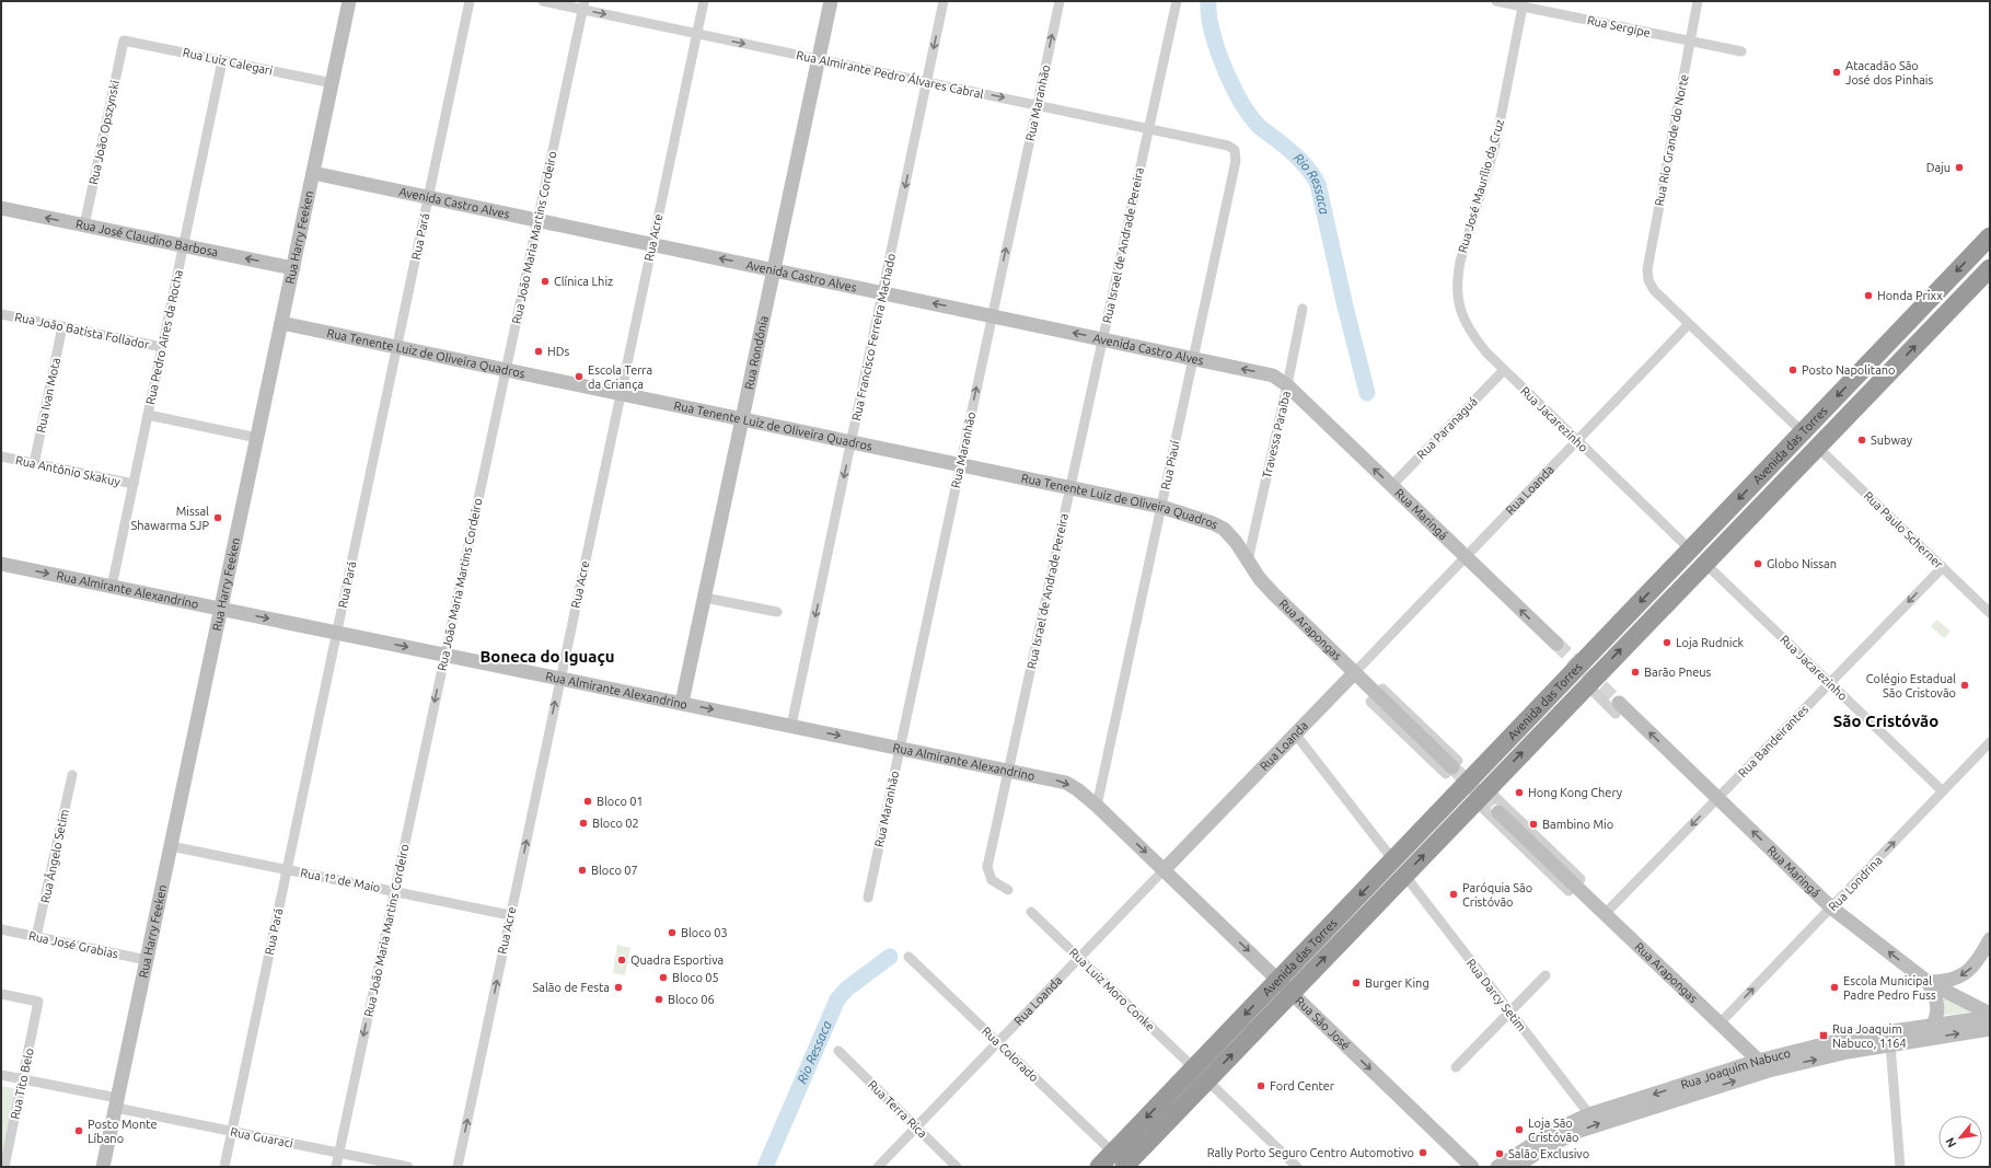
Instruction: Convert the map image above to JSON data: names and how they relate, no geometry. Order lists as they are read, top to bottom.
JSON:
{
  "streets": {
    "highway": ["Avenida das Torres"],
    "main road": [
      "Avenida Castro Alves",
      "Rua Harry Feeken",
      "Rua José Claudino Barbosa",
      "Rua Rondônia",
      "Rua Tenente Luiz de Oliveira Quadros",
      "Rua Loanda",
      "Rua Maringá",
      "Rua Almirante Alexandrino",
      "Rua Arapongas",
      "Rua São José",
      "Rua Joaquim Nabuco"
    ],
    "street": [
      "Rua Sergipe",
      "Rua Luiz Calegari",
      "Rua Almirante Pedro Álvares Cabral",
      "Rua Maranhão",
      "Rua João Opszynski",
      "Rua Rio Grande do Norte",
      "Rua José Maurílio da Cruz",
      "Rua Pará",
      "Rua João Maria Martins Cordeiro",
      "Rua Acre",
      "Rua Israel de Andrade Pereira",
      "Rua João Batista Follador",
      "Rua Pedro Aires da Rocha",
      "Rua Francisco Ferreira Machado",
      "Rua Ivan Mota",
      "Rua Jacarezinho",
      "Rua Paranaguá",
      "Travessa Paraíba",
      "Rua Piauí",
      "Rua Antônio Skakuy",
      "Rua Paulo Scherner",
      "Rua Bandeirantes",
      "Rua Ângelo Setim",
      "Rua 1º de Maio",
      "Rua Londrina",
      "Rua José Grabias",
      "Rua Luiz Moro Conke",
      "Rua Darcy Setim",
      "Rua Colorado",
      "Rua Tito Belo",
      "Rua Terra Rica",
      "Rua Guaraci"
    ]
  },
  "crossings": [
    ["Rua Sergipe", "Rua Rio Grande do Norte"],
    ["Rua Sergipe", "Rua José Maurílio da Cruz"],
    ["Rua Luiz Calegari", "Rua João Opszynski"],
    ["Rua Luiz Calegari", "Rua Harry Feeken"],
    ["Rua Luiz Calegari", "Rua Pedro Aires da Rocha"],
    ["Rua Almirante Pedro Álvares Cabral", "Rua Maranhão"],
    ["Rua Almirante Pedro Álvares Cabral", "Rua João Maria Martins Cordeiro"],
    ["Rua Almirante Pedro Álvares Cabral", "Rua Acre"],
    ["Rua Almirante Pedro Álvares Cabral", "Rua Israel de Andrade Pereira"],
    ["Rua Almirante Pedro Álvares Cabral", "Rua Francisco Ferreira Machado"],
    ["Rua Almirante Pedro Álvares Cabral", "Rua Rondônia"],
    ["Rua Almirante Pedro Álvares Cabral", "Rua Piauí"],
    ["Rua Maranhão", "Avenida Castro Alves"],
    ["Rua Maranhão", "Rua Tenente Luiz de Oliveira Quadros"],
    ["Rua Maranhão", "Rua Almirante Alexandrino"],
    ["Rua João Opszynski", "Rua José Claudino Barbosa"],
    ["Rua Rio Grande do Norte", "Rua Loanda"],
    ["Rua José Maurílio da Cruz", "Rua Jacarezinho"],
    ["Avenida Castro Alves", "Rua Pará"],
    ["Avenida Castro Alves", "Rua Harry Feeken"],
    ["Avenida Castro Alves", "Rua João Maria Martins Cordeiro"],
    ["Avenida Castro Alves", "Rua Acre"],
    ["Avenida Castro Alves", "Rua Israel de Andrade Pereira"],
    ["Avenida Castro Alves", "Rua Francisco Ferreira Machado"],
    ["Avenida Castro Alves", "Rua Rondônia"],
    ["Avenida Castro Alves", "Travessa Paraíba"],
    ["Avenida Castro Alves", "Rua Piauí"],
    ["Avenida Castro Alves", "Rua Maringá"],
    ["Rua Pará", "Rua Tenente Luiz de Oliveira Quadros"],
    ["Rua Pará", "Rua Almirante Alexandrino"],
    ["Rua Pará", "Rua 1º de Maio"],
    ["Rua Pará", "Rua Guaraci"],
    ["Rua Harry Feeken", "Rua José Claudino Barbosa"],
    ["Rua Harry Feeken", "Rua Tenente Luiz de Oliveira Quadros"],
    ["Rua Harry Feeken", "Rua Almirante Alexandrino"],
    ["Rua Harry Feeken", "Rua 1º de Maio"],
    ["Rua Harry Feeken", "Rua José Grabias"],
    ["Rua Harry Feeken", "Rua Guaraci"],
    ["Rua João Maria Martins Cordeiro", "Rua Tenente Luiz de Oliveira Quadros"],
    ["Rua João Maria Martins Cordeiro", "Rua Almirante Alexandrino"],
    ["Rua João Maria Martins Cordeiro", "Rua 1º de Maio"],
    ["Rua João Maria Martins Cordeiro", "Rua Guaraci"],
    ["Rua Acre", "Rua Tenente Luiz de Oliveira Quadros"],
    ["Rua Acre", "Rua Almirante Alexandrino"],
    ["Rua Acre", "Rua 1º de Maio"],
    ["Rua José Claudino Barbosa", "Rua Pedro Aires da Rocha"],
    ["Rua Israel de Andrade Pereira", "Rua Tenente Luiz de Oliveira Quadros"],
    ["Rua Israel de Andrade Pereira", "Rua Almirante Alexandrino"],
    ["Rua João Batista Follador", "Rua Pedro Aires da Rocha"],
    ["Rua João Batista Follador", "Rua Ivan Mota"],
    ["Rua Pedro Aires da Rocha", "Rua Antônio Skakuy"],
    ["Rua Pedro Aires da Rocha", "Rua Almirante Alexandrino"],
    ["Rua Francisco Ferreira Machado", "Rua Tenente Luiz de Oliveira Quadros"],
    ["Rua Francisco Ferreira Machado", "Rua Almirante Alexandrino"],
    ["Rua Rondônia", "Rua Tenente Luiz de Oliveira Quadros"],
    ["Rua Rondônia", "Rua Almirante Alexandrino"],
    ["Rua Tenente Luiz de Oliveira Quadros", "Travessa Paraíba"],
    ["Rua Tenente Luiz de Oliveira Quadros", "Rua Piauí"],
    ["Rua Tenente Luiz de Oliveira Quadros", "Rua Arapongas"],
    ["Rua Ivan Mota", "Rua Antônio Skakuy"],
    ["Rua Jacarezinho", "Rua Paranaguá"],
    ["Rua Jacarezinho", "Avenida das Torres"],
    ["Rua Jacarezinho", "Rua Loanda"],
    ["Rua Jacarezinho", "Rua Bandeirantes"],
    ["Rua Jacarezinho", "Rua Londrina"],
    ["Rua Paranaguá", "Rua Maringá"],
    ["Travessa Paraíba", "Rua Maringá"],
    ["Travessa Paraíba", "Rua Arapongas"],
    ["Avenida das Torres", "Rua Paulo Scherner"],
    ["Avenida das Torres", "Rua Arapongas"],
    ["Avenida das Torres", "Rua Luiz Moro Conke"],
    ["Avenida das Torres", "Rua Darcy Setim"],
    ["Avenida das Torres", "Rua São José"],
    ["Avenida das Torres", "Rua Colorado"],
    ["Rua Piauí", "Rua Almirante Alexandrino"],
    ["Rua Piauí", "Rua São José"],
    ["Rua Loanda", "Rua Maringá"],
    ["Rua Loanda", "Rua Arapongas"],
    ["Rua Loanda", "Rua Luiz Moro Conke"],
    ["Rua Loanda", "Rua São José"],
    ["Rua Loanda", "Rua Colorado"],
    ["Rua Loanda", "Rua Terra Rica"],
    ["Rua Maringá", "Rua Bandeirantes"],
    ["Rua Maringá", "Rua Londrina"],
    ["Rua Paulo Scherner", "Rua Bandeirantes"],
    ["Rua Almirante Alexandrino", "Rua São José"],
    ["Rua Arapongas", "Rua Bandeirantes"],
    ["Rua Arapongas", "Rua Londrina"],
    ["Rua Arapongas", "Rua Joaquim Nabuco"],
    ["Rua Ângelo Setim", "Rua José Grabias"],
    ["Rua Darcy Setim", "Rua Joaquim Nabuco"],
    ["Rua Tito Belo", "Rua Guaraci"]
  ],
  "one_way": [
    "Rua Almirante Pedro Álvares Cabral",
    "Rua Maranhão",
    "Avenida Castro Alves",
    "Rua João Maria Martins Cordeiro",
    "Rua Acre",
    "Rua José Claudino Barbosa",
    "Rua Francisco Ferreira Machado",
    "Rua Maringá",
    "Rua Almirante Alexandrino",
    "Rua Bandeirantes",
    "Rua Londrina",
    "Rua São José"
  ],
  "districts": ["Boneca do Iguaçu", "São Cristóvão"],
  "water": ["Rio Ressaca"],
  "places": {
    "other": [
      "Atacadão São José dos Pinhais",
      "Daju",
      "Clínica Lhiz",
      "Honda Prixx",
      "HDs",
      "Posto Napolitano",
      "Escola Terra da Criança",
      "Subway",
      "Missal Shawarma SJP",
      "Globo Nissan",
      "Loja Rudnick",
      "Barão Pneus",
      "Colégio Estadual São Cristovão",
      "Hong Kong Chery",
      "Bloco 01",
      "Bloco 02",
      "Bambino Mio",
      "Bloco 07",
      "Paróquia São Cristóvão",
      "Bloco 03",
      "Quadra Esportiva",
      "Bloco 05",
      "Burger King",
      "Salão de Festa",
      "Escola Municipal Padre Pedro Fuss",
      "Bloco 06",
      "Ford Center",
      "Loja São Cristóvão",
      "Posto Monte Líbano",
      "Rally Porto Seguro Centro Automotivo",
      "Salão Exclusivo"
    ],
    "transit": ["Rua Joaquim Nabuco, 1164"]
  },
  "north": "bottom left"
}
